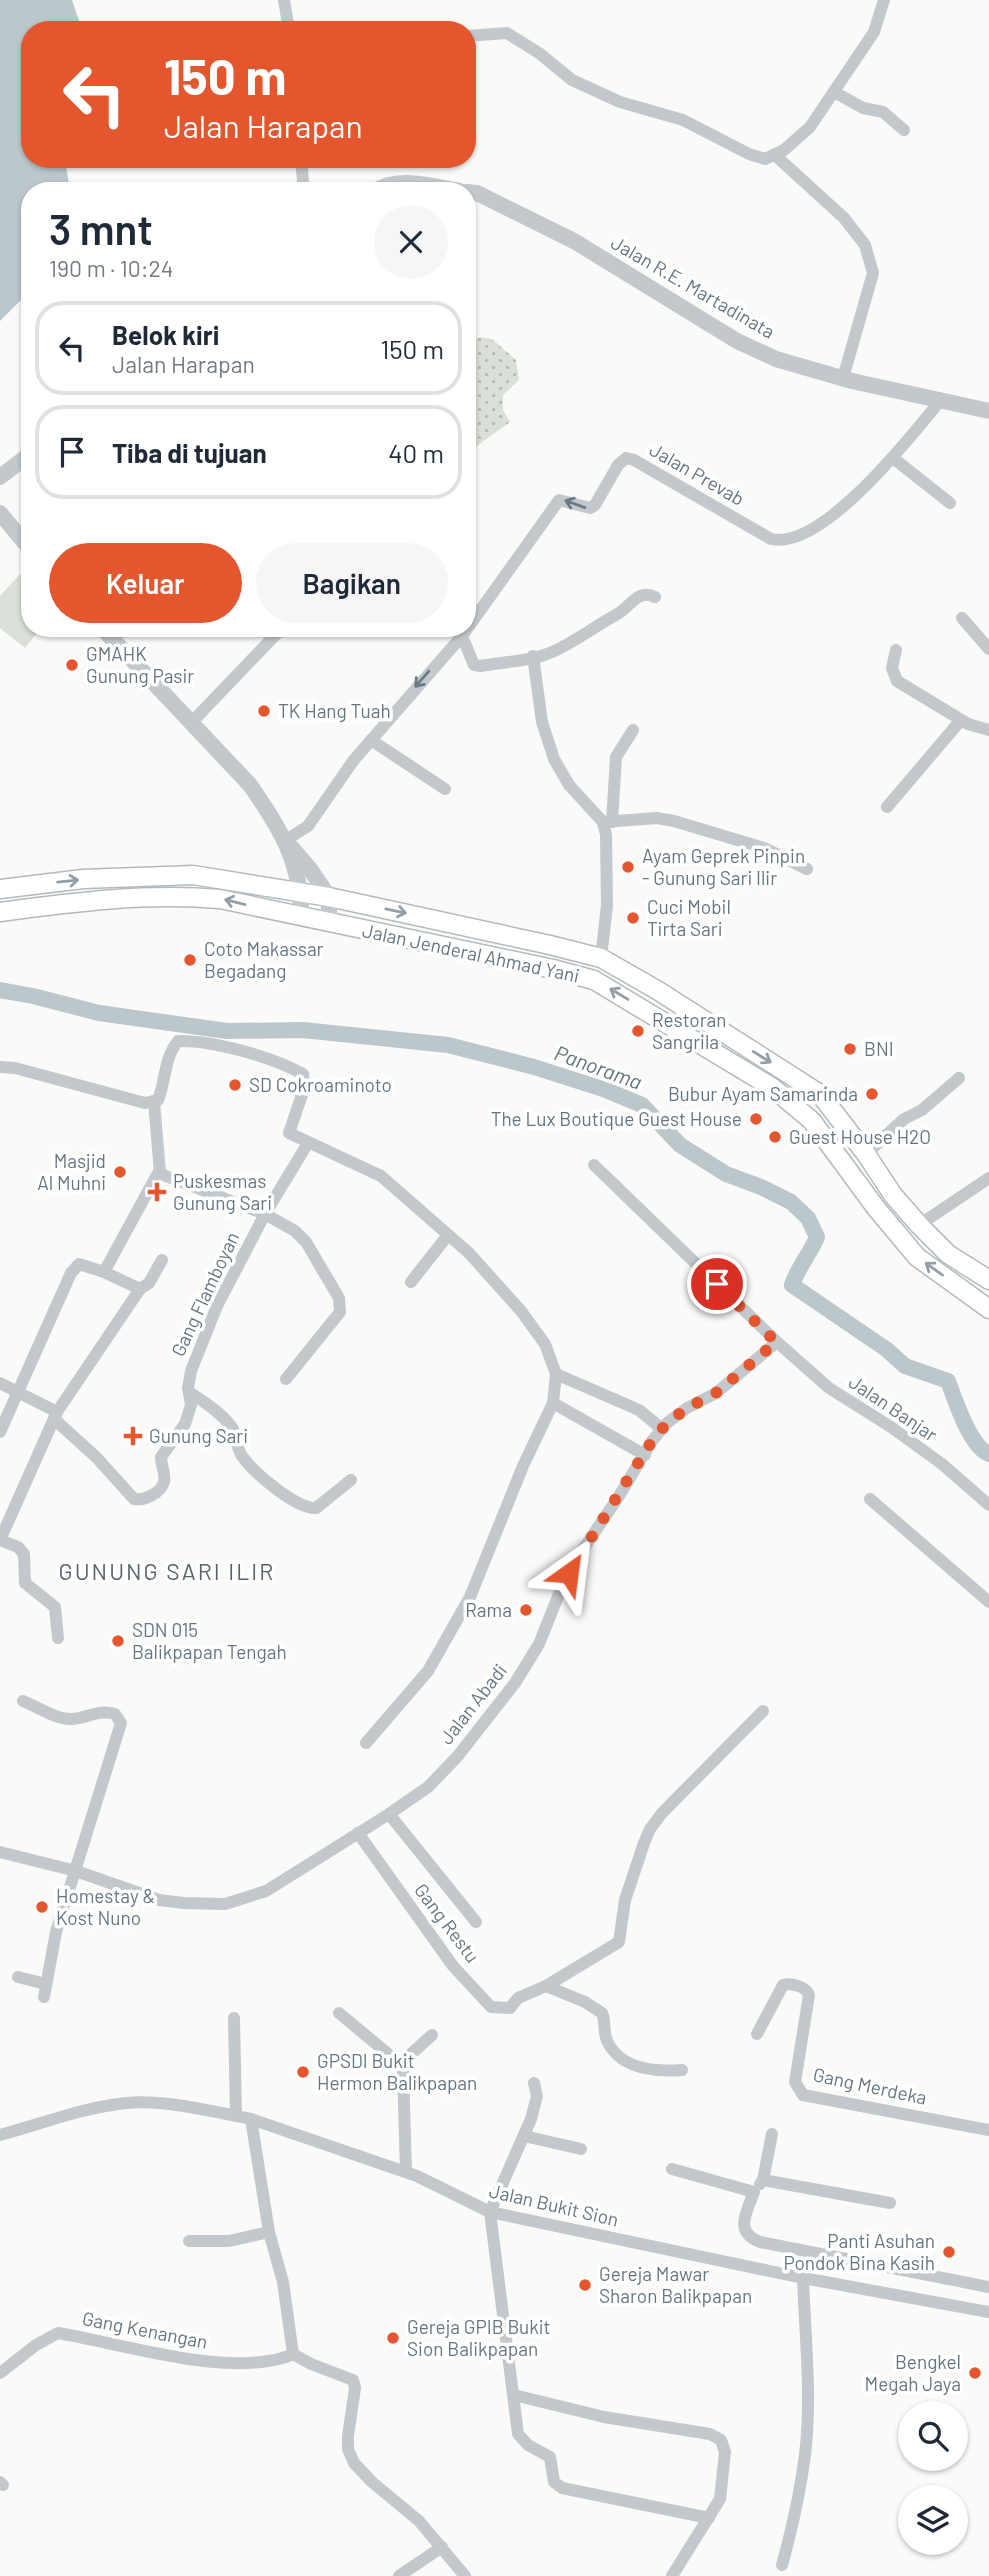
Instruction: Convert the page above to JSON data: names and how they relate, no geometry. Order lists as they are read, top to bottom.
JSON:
{
  "streets": {
    "main road": ["Jalan Jenderal Ahmad Yani"],
    "street": [
      "Jalan R.E. Martadinata",
      "Jalan Prevab",
      "Gang Flamboyan",
      "Jalan Banjar",
      "Jalan Abadi",
      "Gang Restu",
      "Gang Merdeka",
      "Jalan Bukit Sion",
      "Gang Kenangan"
    ]
  },
  "crossings": [
    ["Jalan R.E. Martadinata", "Jalan Prevab"],
    ["Jalan Banjar", "Jalan Abadi"],
    ["Jalan Abadi", "Gang Restu"]
  ],
  "one_way": ["Jalan Prevab"],
  "districts": ["GUNUNG SARI ILIR"],
  "water": ["Panorama"],
  "places": {
    "other": [
      "GMAHK Gunung Pasir",
      "TK Hang Tuah",
      "Ayam Geprek Pinpin - Gunung Sari Ilir",
      "Cuci Mobil Tirta Sari",
      "Coto Makassar Begadang",
      "Restoran Sangrila",
      "BNI",
      "SD Cokroaminoto",
      "Bubur Ayam Samarinda",
      "The Lux Boutique Guest House",
      "Guest House H2O",
      "Masjid Al Muhni",
      "Rama",
      "SDN 015 Balikpapan Tengah",
      "Homestay & Kost Nuno",
      "GPSDI Bukit Hermon Balikpapan",
      "Panti Asuhan Pondok Bina Kasih",
      "Gereja Mawar Sharon Balikpapan",
      "Gereja GPIB Bukit Sion Balikpapan",
      "Bengkel Megah Jaya"
    ],
    "health": ["Puskesmas Gunung Sari", "Gunung Sari"]
  },
  "page": {
    "turn": ["150 m", "Jalan Harapan"],
    "heading": ["3 mnt", "190 m · 10:24"],
    "list": [
      {
        "name": "Belok kiri",
        "note": "Jalan Harapan",
        "value": "150 m"
      },
      {
        "name": "Tiba di tujuan",
        "value": "40 m"
      }
    ],
    "buttons": ["Keluar", "Bagikan"]
  }
}
